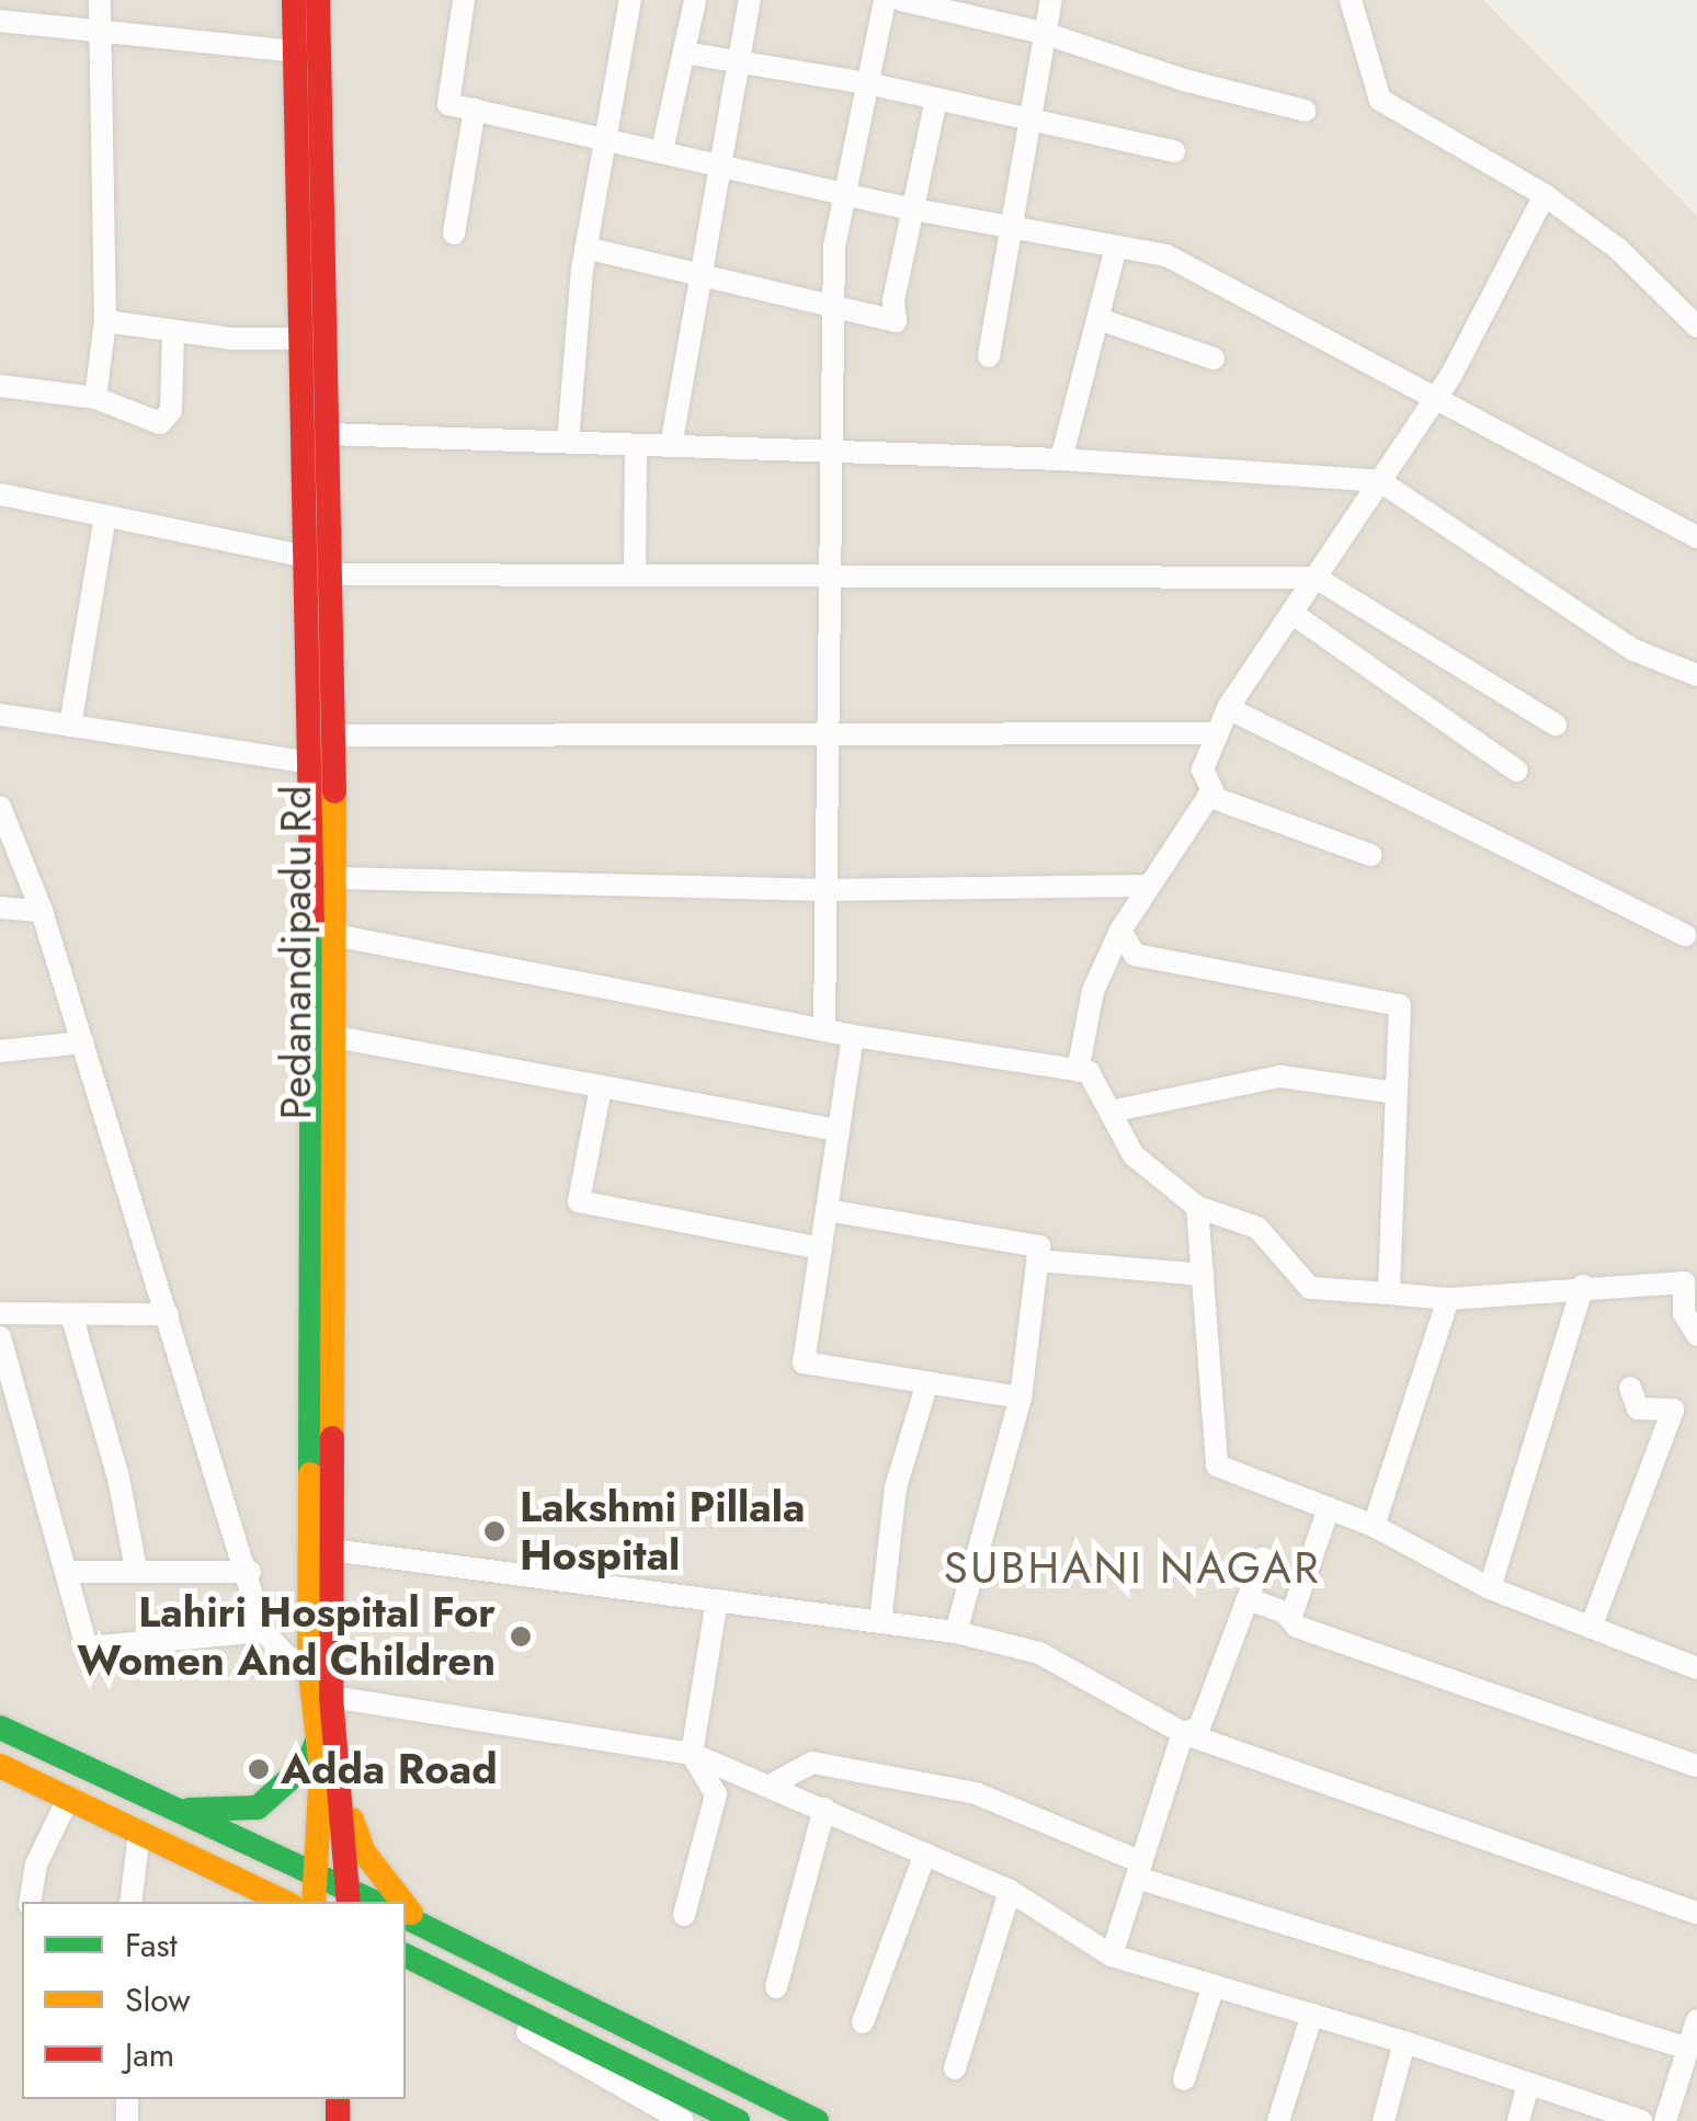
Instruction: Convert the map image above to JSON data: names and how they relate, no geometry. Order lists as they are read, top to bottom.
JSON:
{
  "streets": {
    "main road": ["Pedanandipadu Rd"]
  },
  "districts": ["SUBHANI NAGAR"],
  "places": ["Lakshmi Pillala Hospital", "Lahiri Hospital For Women And Children", "Adda Road"],
  "legend": ["Fast", "Slow", "Jam"]
}
